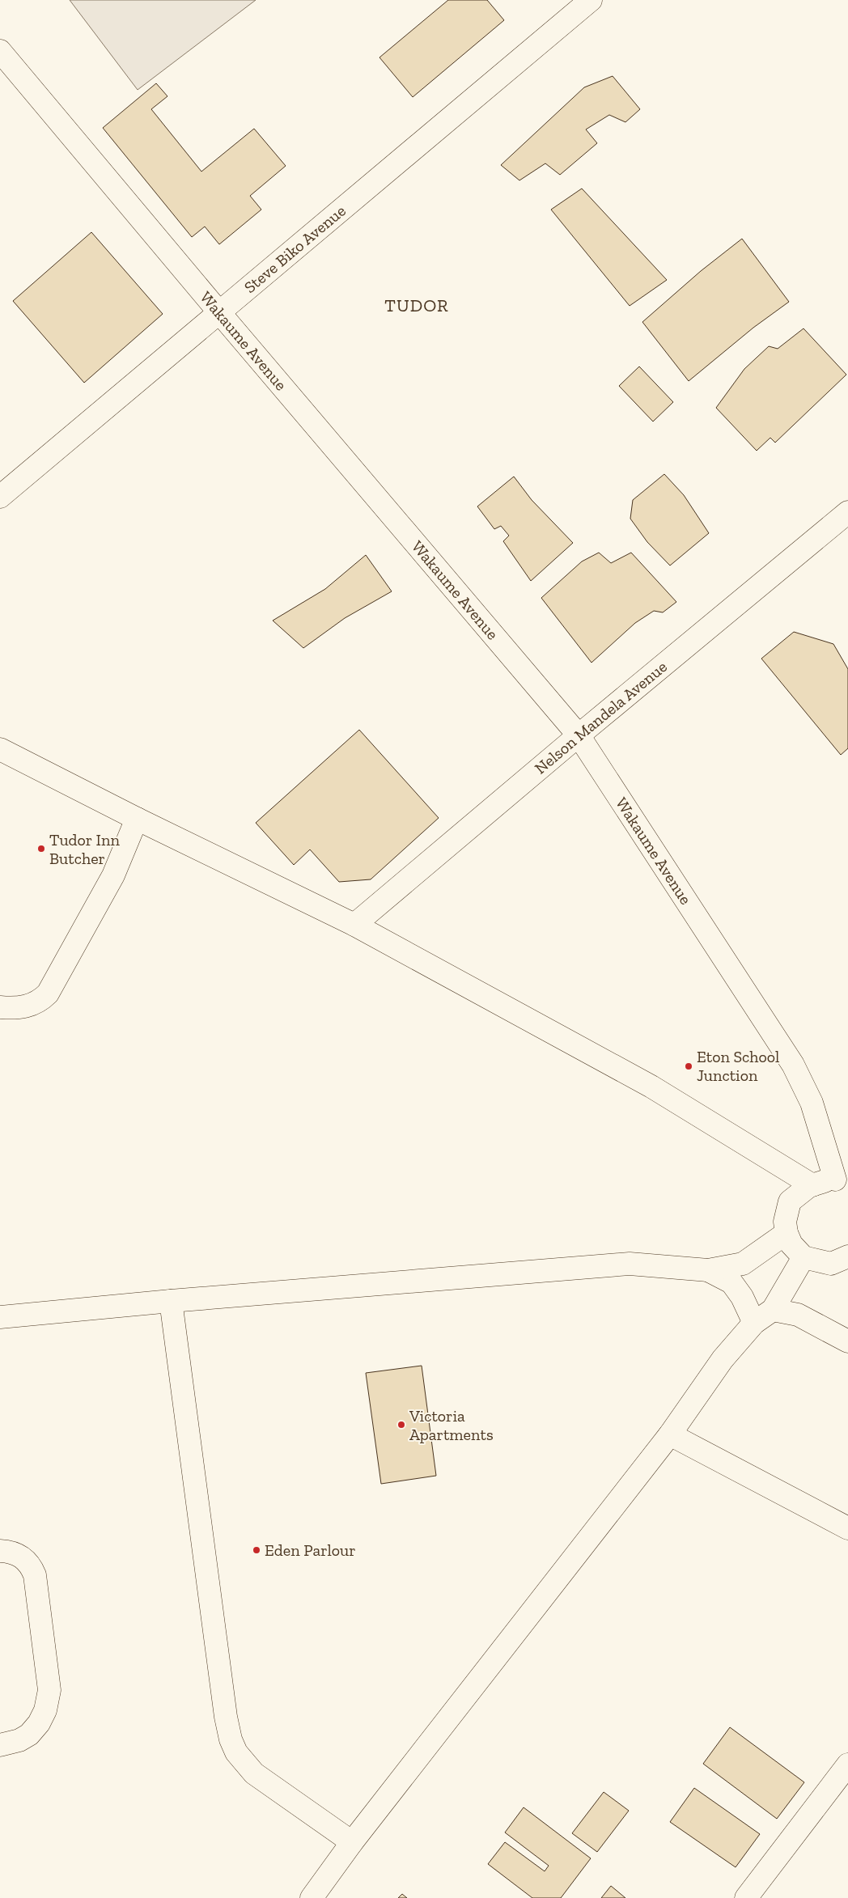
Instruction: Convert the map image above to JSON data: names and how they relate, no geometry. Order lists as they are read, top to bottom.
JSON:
{
  "streets": {
    "street": ["Steve Biko Avenue", "Wakaume Avenue", "Nelson Mandela Avenue"]
  },
  "crossings": [
    ["Steve Biko Avenue", "Wakaume Avenue"],
    ["Wakaume Avenue", "Nelson Mandela Avenue"]
  ],
  "districts": ["TUDOR"],
  "places": [
    "Tudor Inn Butcher",
    "Eton School Junction",
    "Victoria Apartments",
    "Eden Parlour"
  ]
}
